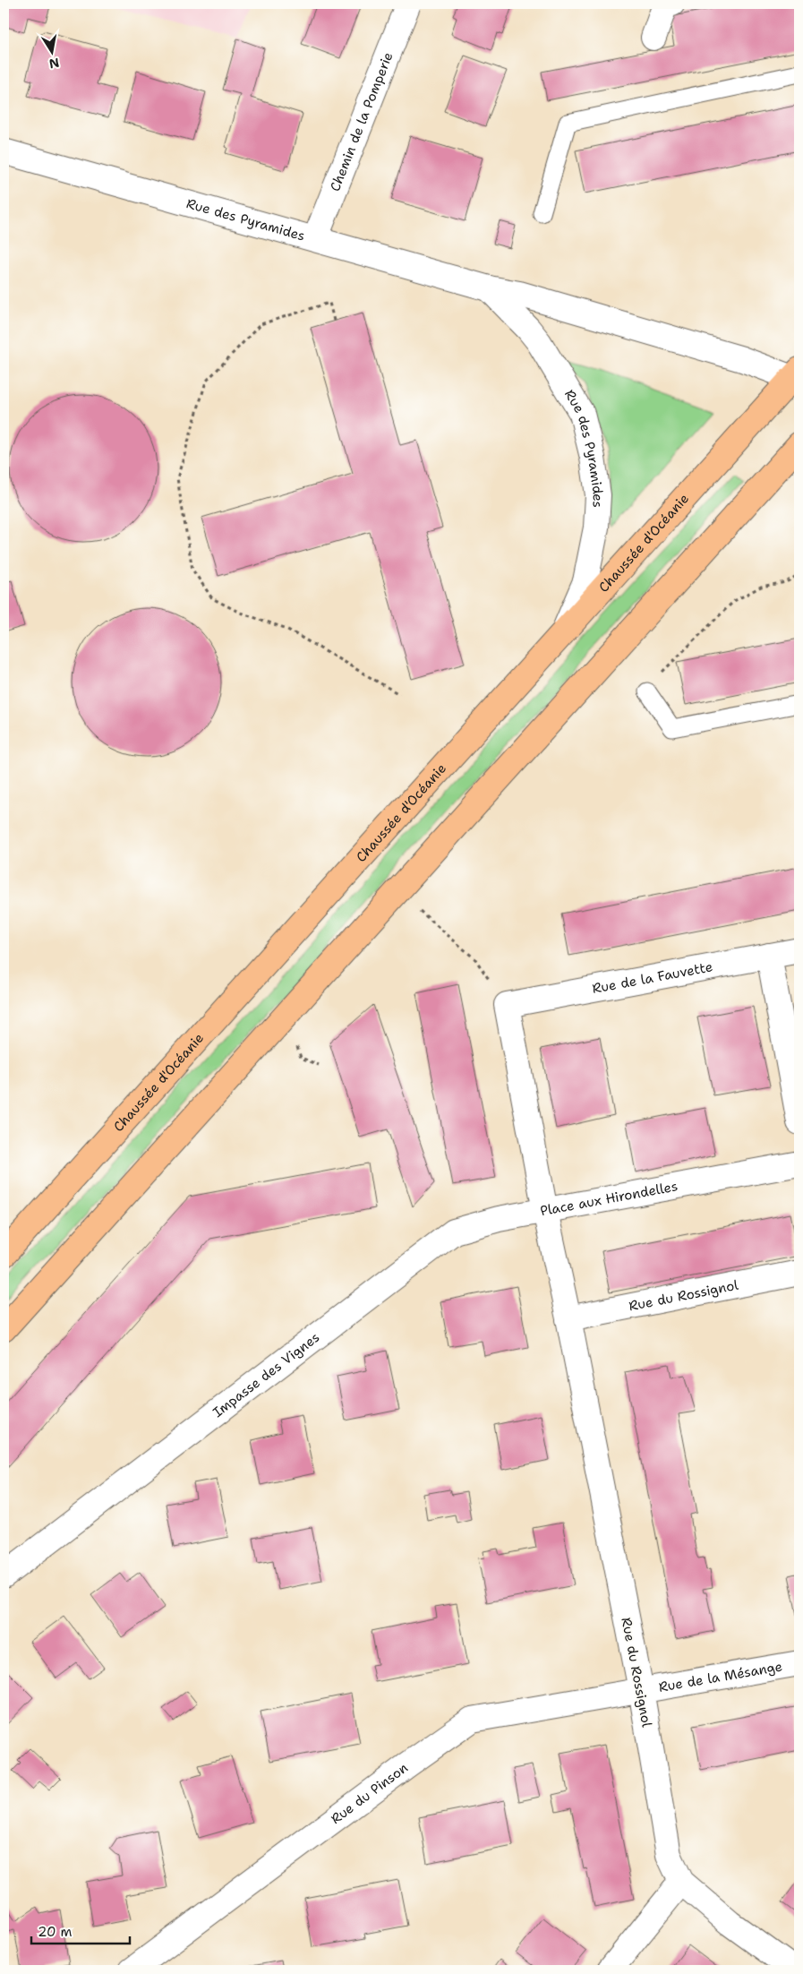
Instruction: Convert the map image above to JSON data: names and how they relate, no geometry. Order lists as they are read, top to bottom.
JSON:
{
  "streets": {
    "main road": ["Chaussée d'Océanie"],
    "street": [
      "Chemin de la Pomperie",
      "Rue des Pyramides",
      "Rue de la Fauvette",
      "Place aux Hirondelles",
      "Rue du Rossignol",
      "Impasse des Vignes",
      "Rue de la Mésange",
      "Rue du Pinson"
    ]
  },
  "crossings": [
    ["Chemin de la Pomperie", "Rue des Pyramides"],
    ["Rue des Pyramides", "Chaussée d'Océanie"],
    ["Rue de la Fauvette", "Place aux Hirondelles"],
    ["Place aux Hirondelles", "Rue du Rossignol"],
    ["Place aux Hirondelles", "Impasse des Vignes"],
    ["Rue du Rossignol", "Impasse des Vignes"],
    ["Rue du Rossignol", "Rue de la Mésange"],
    ["Rue du Rossignol", "Rue du Pinson"],
    ["Rue de la Mésange", "Rue du Pinson"]
  ],
  "scale_bar": "20 m",
  "north": "bottom"
}
